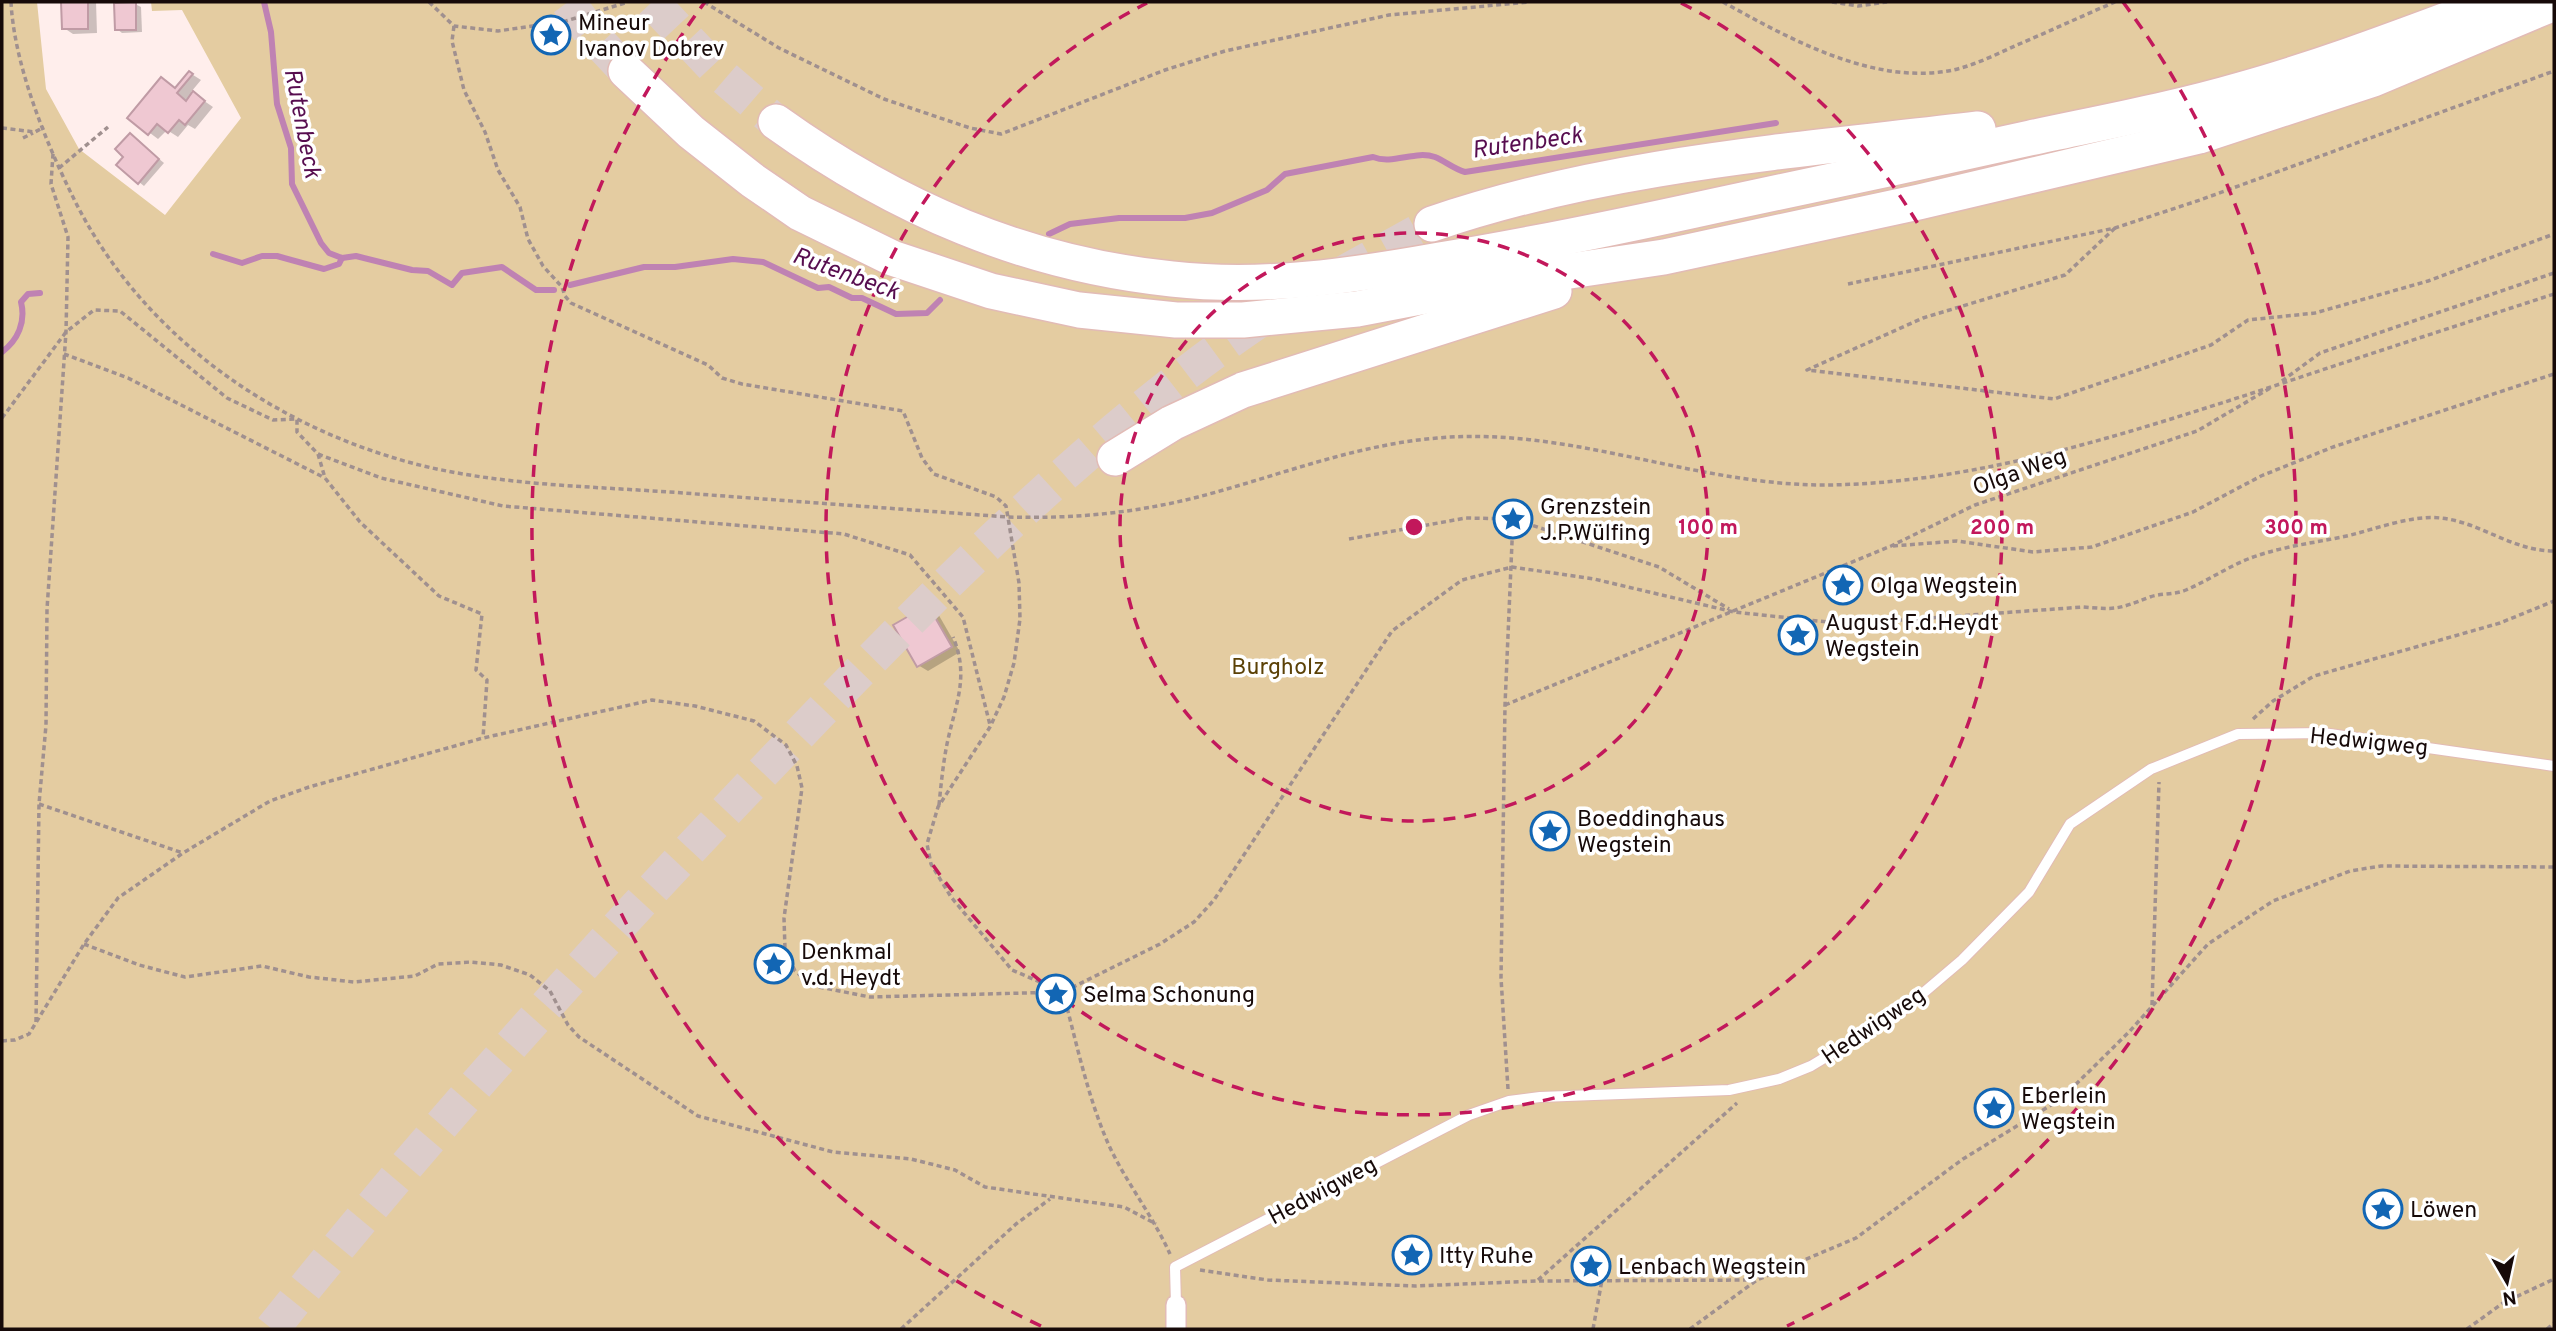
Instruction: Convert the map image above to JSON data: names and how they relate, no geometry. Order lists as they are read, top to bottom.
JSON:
{
  "streets": {
    "lane": ["Hedwigweg"],
    "path": ["Olga Weg"]
  },
  "water": ["Rutenbeck"],
  "parks": ["Burgholz"],
  "places": {
    "place": [
      "Mineur Ivanov Dobrev",
      "Grenzstein J.P.Wülfing",
      "Olga Wegstein",
      "August F.d.Heydt Wegstein",
      "Boeddinghaus Wegstein",
      "Denkmal v.d. Heydt",
      "Selma Schonung",
      "Eberlein Wegstein",
      "Löwen",
      "Itty Ruhe",
      "Lenbach Wegstein"
    ]
  },
  "north": "bottom",
  "rings": ["100 m", "200 m", "300 m"]
}
